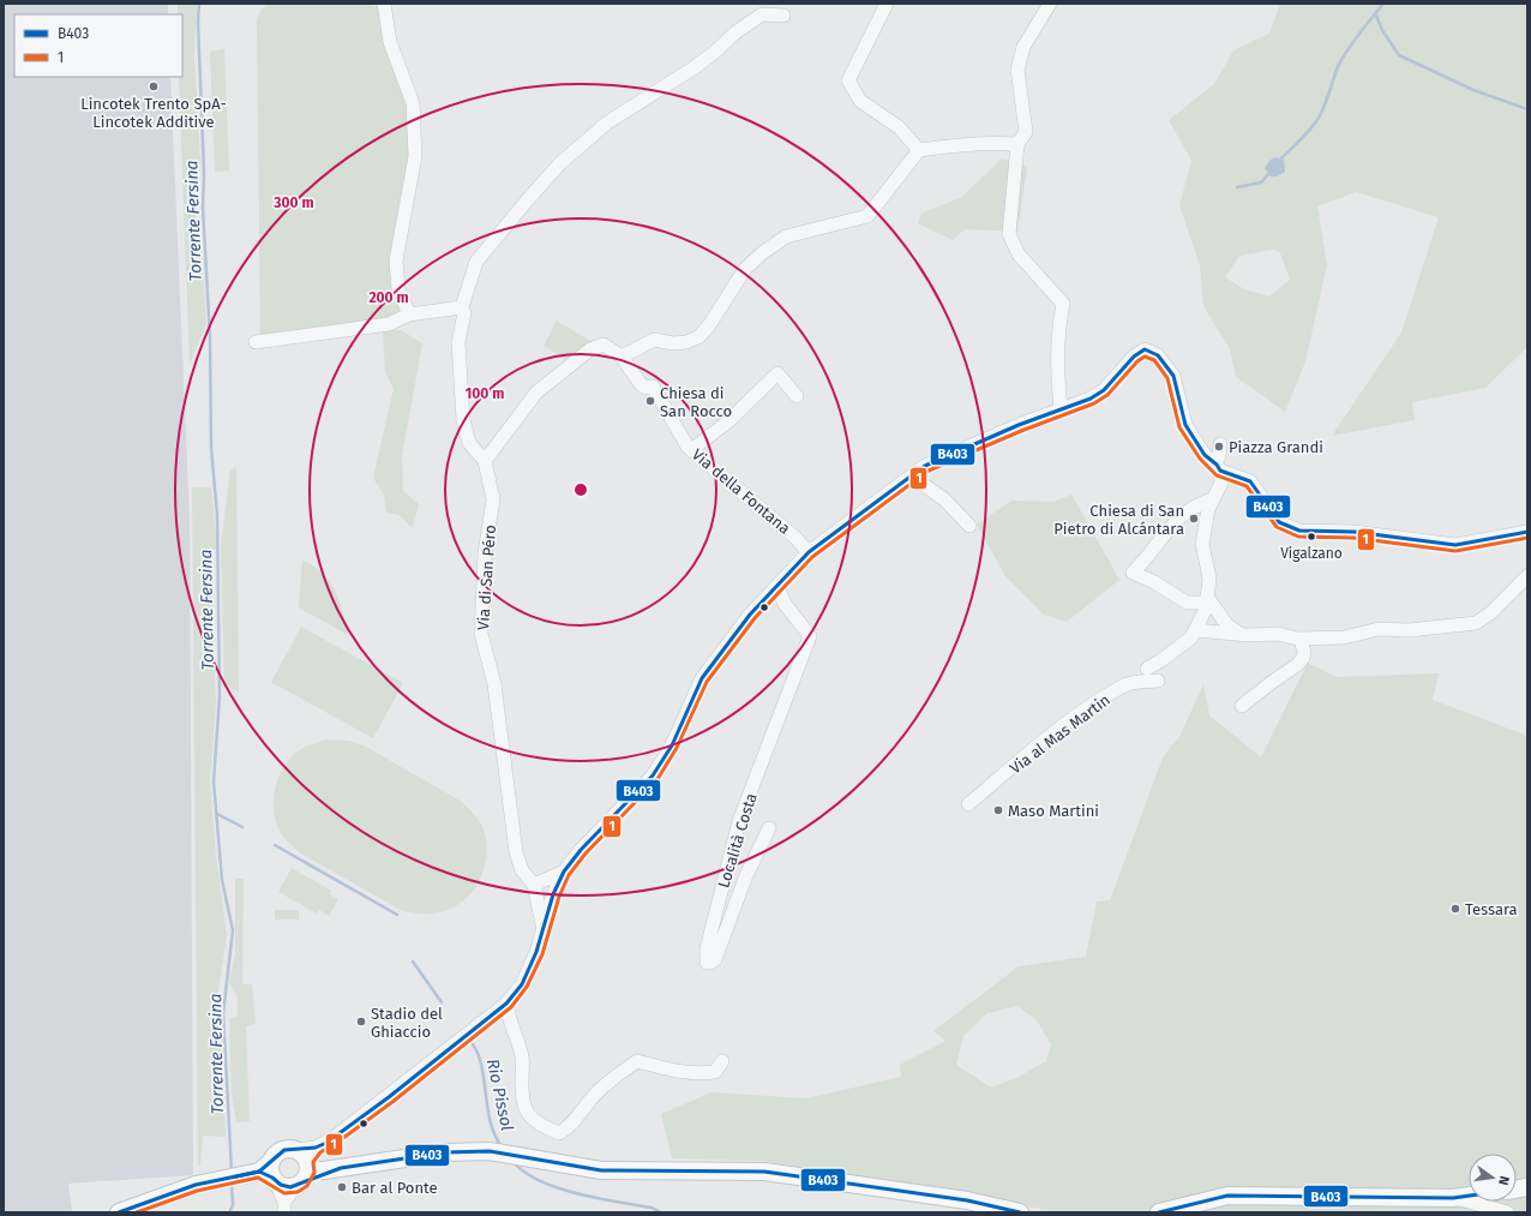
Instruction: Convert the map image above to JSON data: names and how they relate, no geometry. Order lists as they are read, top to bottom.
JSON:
{
  "streets": {
    "street": [
      "Via della Fontana",
      "Via di San Péro",
      "Via al Mas Martin",
      "Località Costa"
    ]
  },
  "crossings": [
    ["Via della Fontana", "Via di San Péro"]
  ],
  "water": ["Torrente Fersina", "Rio Pissol"],
  "places": [
    "Lincotek Trento SpA- Lincotek Additive",
    "Chiesa di San Rocco",
    "Piazza Grandi",
    "Chiesa di San Pietro di Alcántara",
    "Vigalzano",
    "Maso Martini",
    "Tessara",
    "Stadio del Ghiaccio",
    "Bar al Ponte"
  ],
  "lines": ["transit line B403", "transit line 1"],
  "legend": ["B403", "1"],
  "north": "right",
  "rings": ["300 m", "200 m", "100 m"]
}
